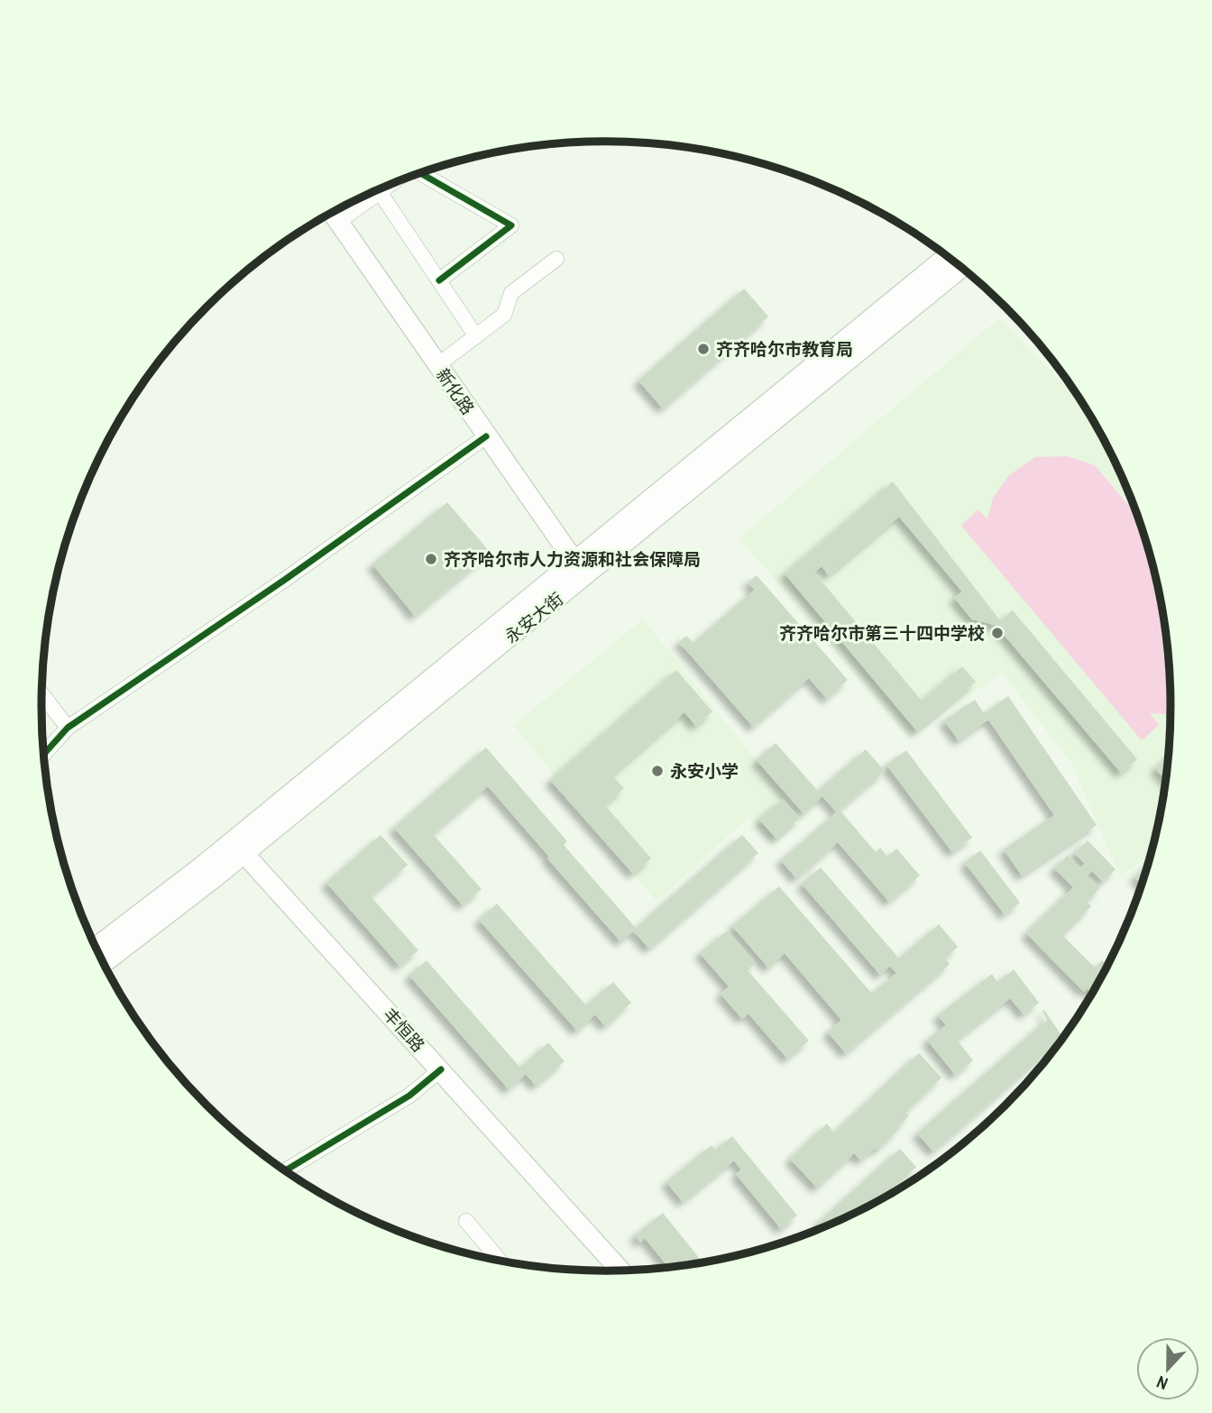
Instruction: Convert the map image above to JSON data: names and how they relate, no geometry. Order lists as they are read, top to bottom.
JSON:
{
  "streets": {
    "main road": ["新化路", "永安大街", "丰恒路"]
  },
  "crossings": [
    ["新化路", "永安大街"],
    ["永安大街", "丰恒路"]
  ],
  "places": [
    "齐齐哈尔市教育局",
    "齐齐哈尔市人力资源和社会保障局",
    "齐齐哈尔市第三十四中学校",
    "永安小学"
  ],
  "north": "bottom"
}
